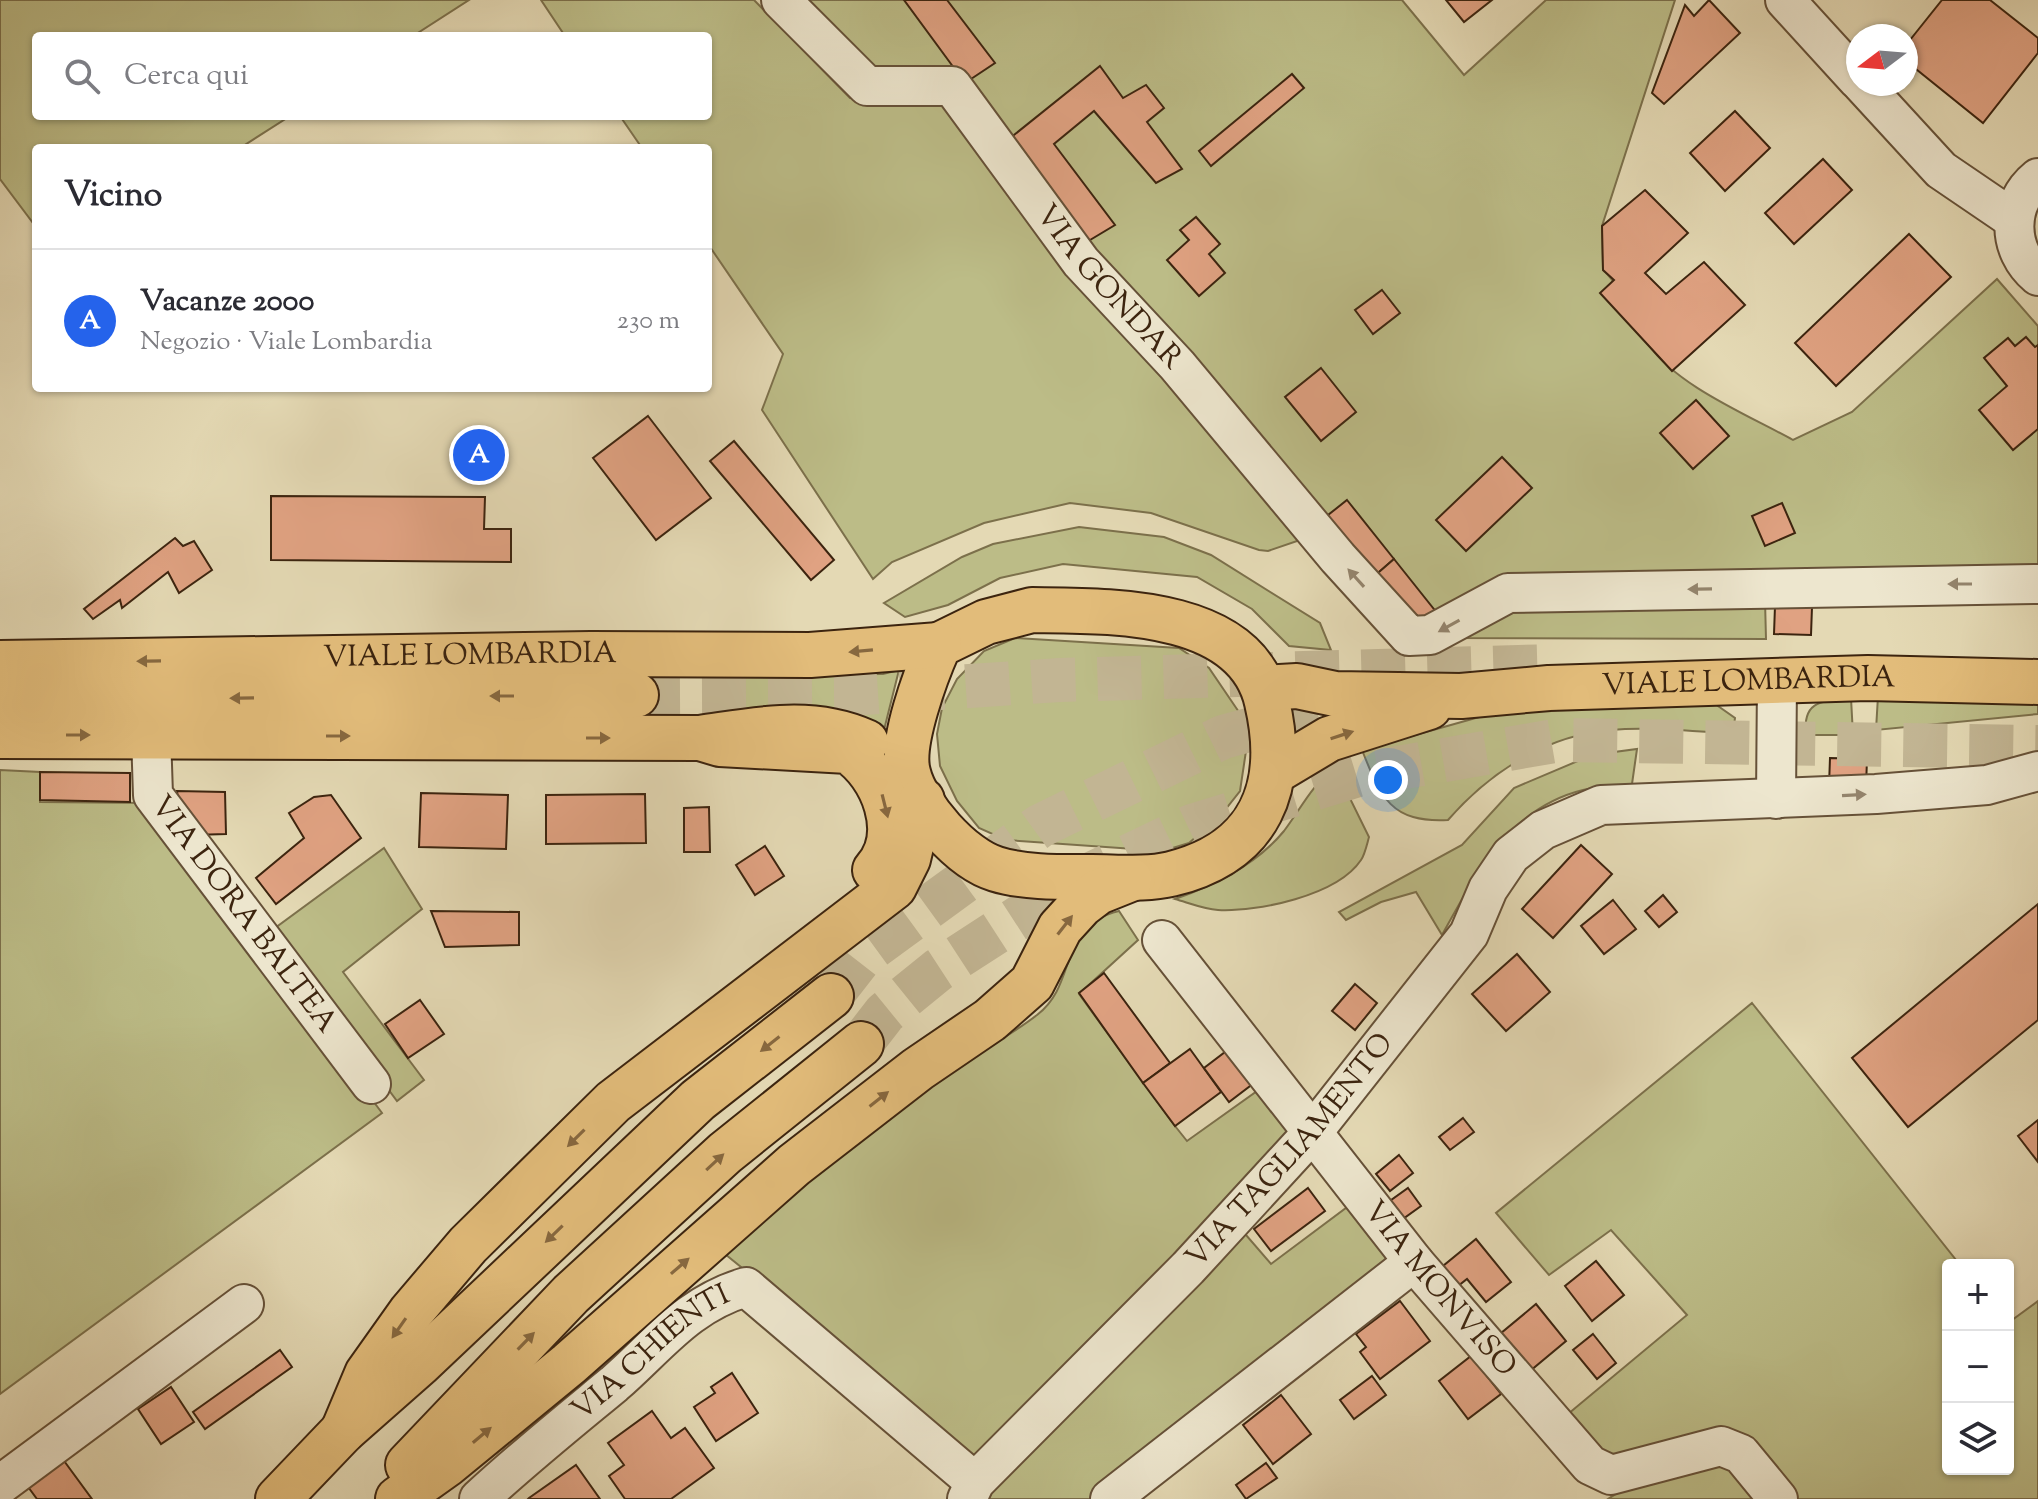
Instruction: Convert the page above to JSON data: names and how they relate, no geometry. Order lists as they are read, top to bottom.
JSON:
{
  "streets": {
    "main road": ["VIALE LOMBARDIA"],
    "street": [
      "VIA GONDAR",
      "VIA DORA BALTEA",
      "VIA TAGLIAMENTO",
      "VIA MONVISO",
      "VIA CHIENTI"
    ]
  },
  "crossings": [
    ["VIA TAGLIAMENTO", "VIA MONVISO"],
    ["VIA TAGLIAMENTO", "VIA CHIENTI"]
  ],
  "one_way": ["VIA GONDAR"],
  "north": "left",
  "page": {
    "search": "Cerca qui",
    "heading": "Vicino",
    "list": [
      {
        "mark": "A",
        "name": "Vacanze 2000",
        "note": "Negozio · Viale Lombardia",
        "value": "230 m"
      }
    ],
    "pins": "A",
    "map_buttons": ["+", "−"]
  }
}
